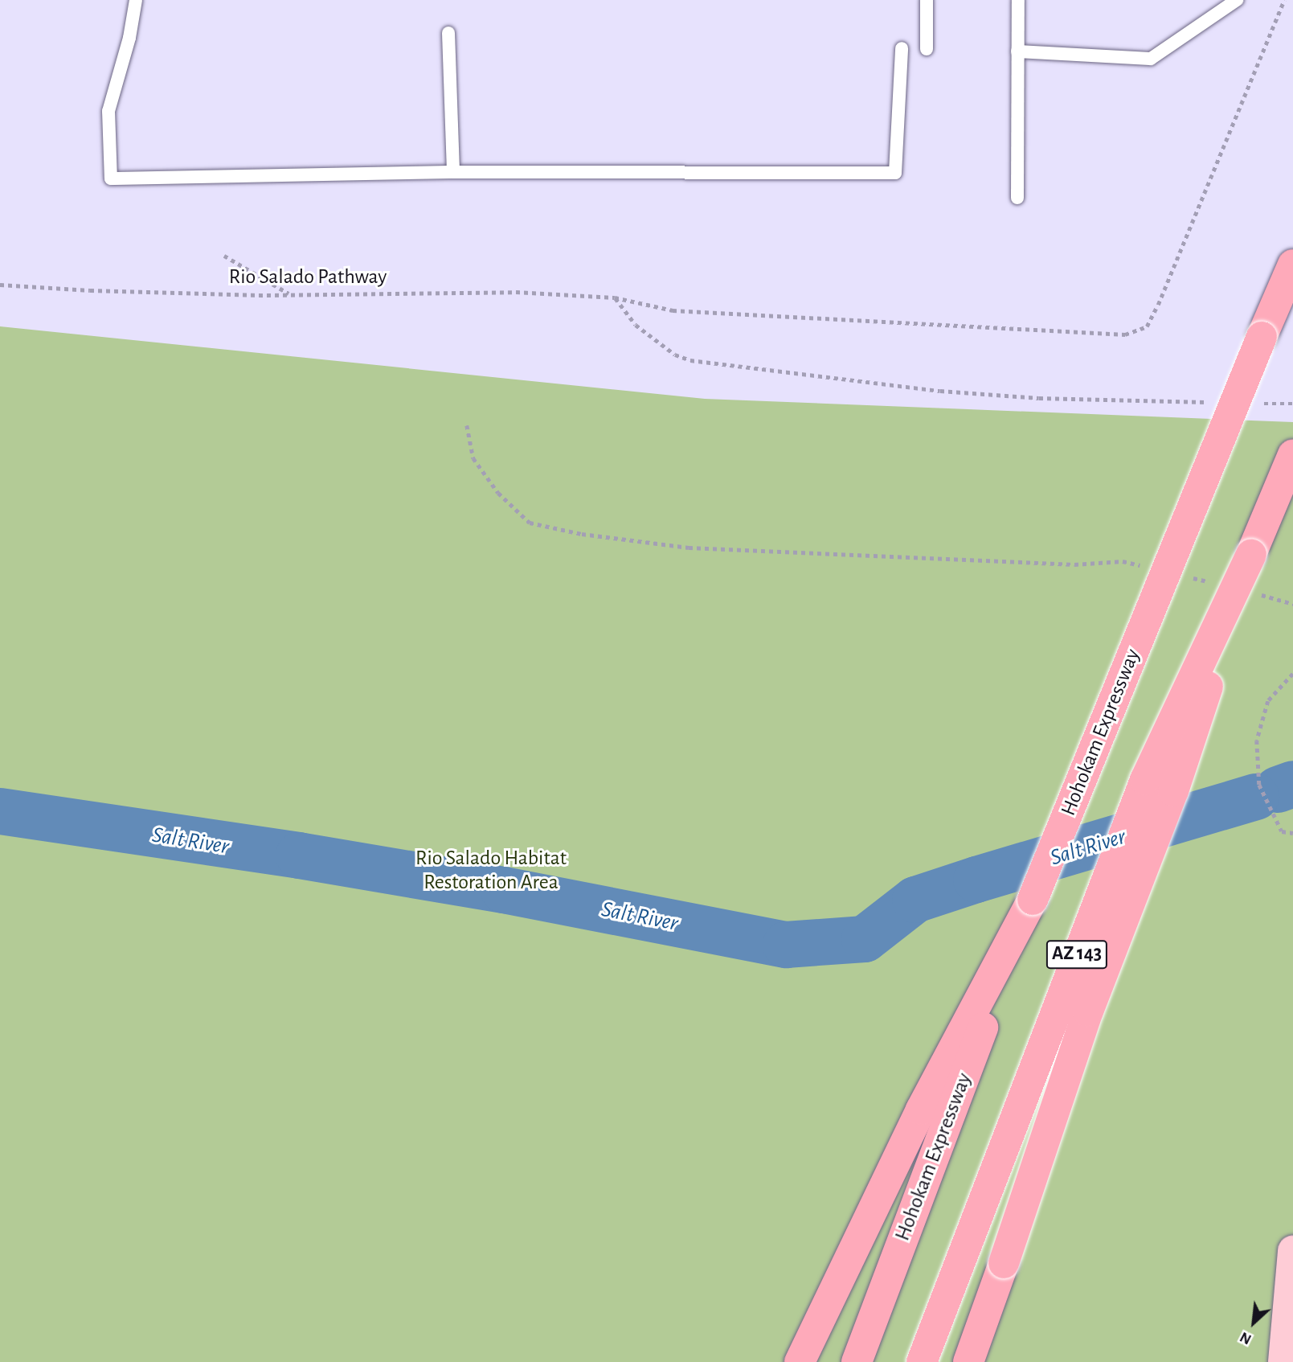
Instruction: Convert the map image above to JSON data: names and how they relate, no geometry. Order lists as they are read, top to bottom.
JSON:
{
  "streets": {
    "highway": ["Hohokam Expressway", "AZ 143"],
    "path": ["Rio Salado Pathway"]
  },
  "water": ["Salt River"],
  "parks": ["Rio Salado Habitat Restoration Area"],
  "north": "bottom left"
}
